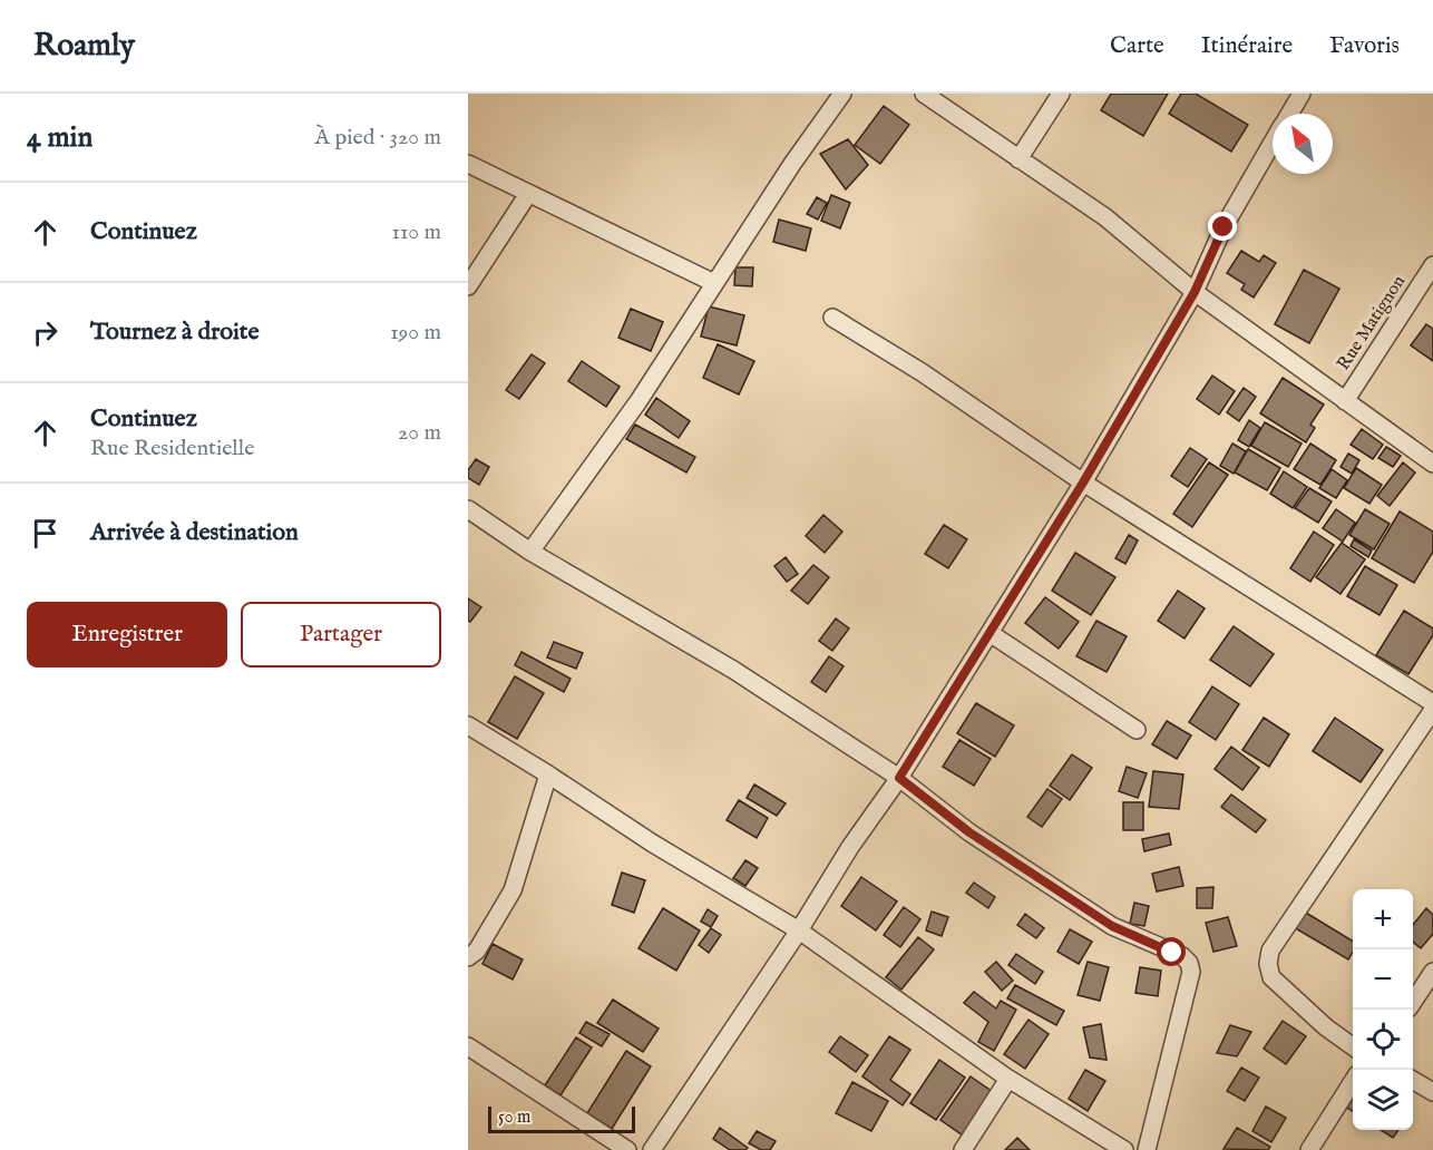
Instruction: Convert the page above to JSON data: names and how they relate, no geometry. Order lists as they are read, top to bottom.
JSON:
{
  "streets": {
    "street": ["Rue Matignon"]
  },
  "scale_bar": "50 m",
  "north": "top left",
  "page": {
    "header": "Roamly",
    "nav": ["Carte", "Itinéraire", "Favoris"],
    "heading": ["4 min", "À pied · 320 m"],
    "list": [
      ["Continuez", "110 m"],
      ["Tournez à droite", "190 m"],
      ["Continuez", "Rue Residentielle", "20 m"],
      "Arrivée à destination"
    ],
    "buttons": ["Enregistrer", "Partager"],
    "map_buttons": ["+", "−"],
    "scale": "50 m"
  }
}
